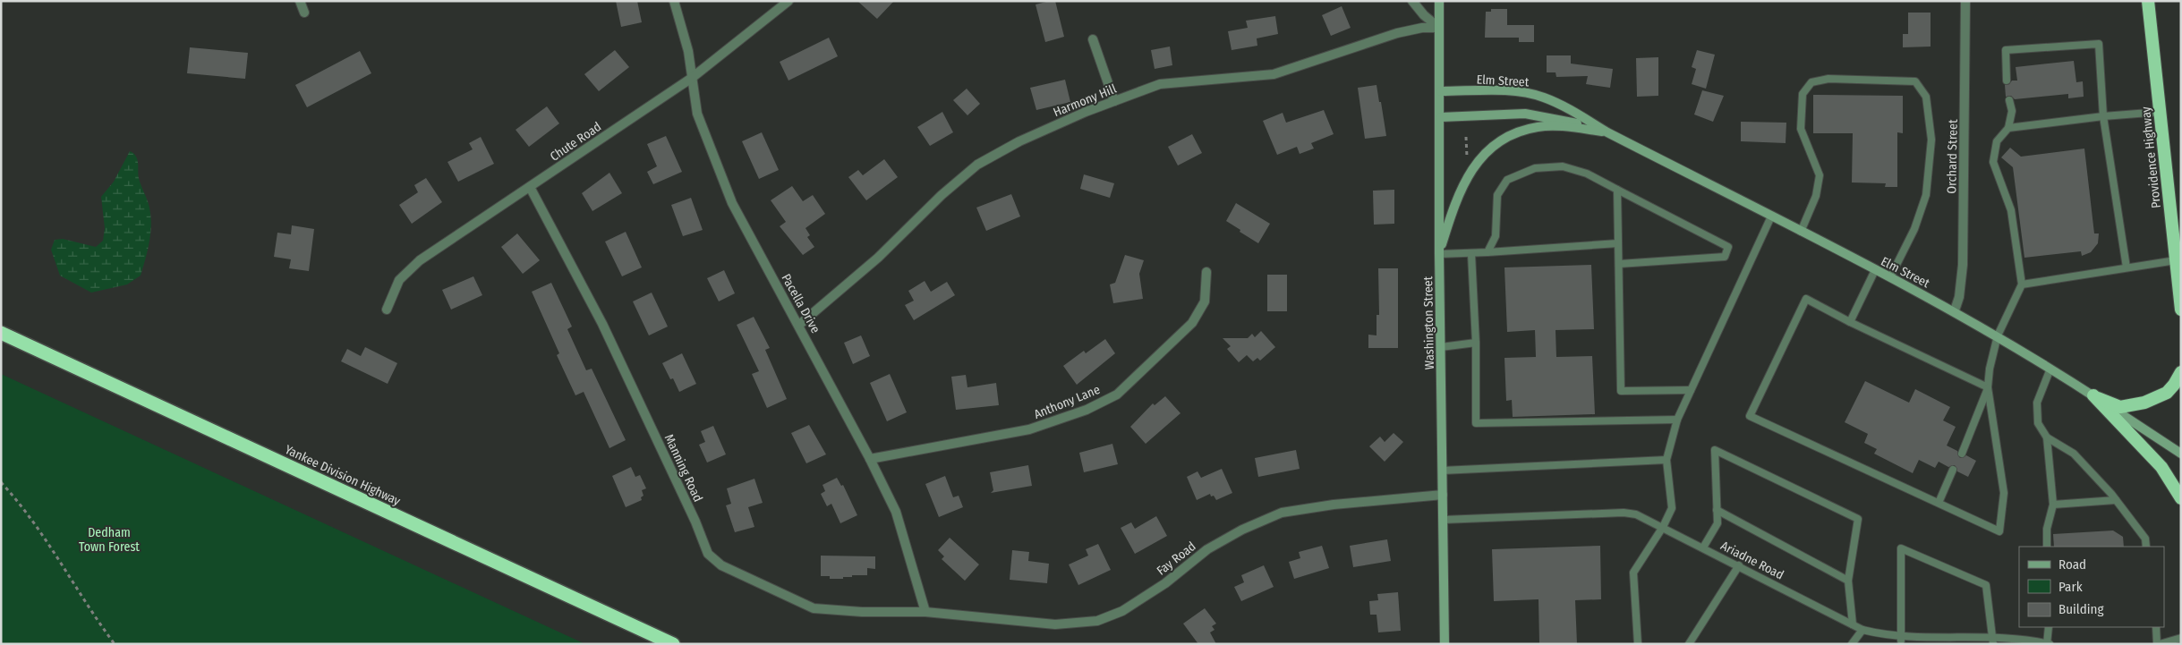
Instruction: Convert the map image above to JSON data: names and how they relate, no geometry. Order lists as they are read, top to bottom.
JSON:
{
  "streets": {
    "highway": ["Providence Highway", "Yankee Division Highway"],
    "main road": ["Elm Street", "Washington Street"],
    "street": [
      "Harmony Hill",
      "Chute Road",
      "Orchard Street",
      "Pacella Drive",
      "Anthony Lane",
      "Manning Road",
      "Fay Road"
    ],
    "lane": ["Ariadne Road"]
  },
  "crossings": [
    ["Elm Street", "Orchard Street"],
    ["Elm Street", "Washington Street"],
    ["Harmony Hill", "Pacella Drive"],
    ["Harmony Hill", "Washington Street"],
    ["Chute Road", "Pacella Drive"],
    ["Chute Road", "Manning Road"],
    ["Pacella Drive", "Anthony Lane"],
    ["Pacella Drive", "Manning Road"],
    ["Pacella Drive", "Fay Road"],
    ["Washington Street", "Fay Road"],
    ["Washington Street", "Ariadne Road"],
    ["Manning Road", "Fay Road"]
  ],
  "parks": ["Dedham Town Forest"],
  "legend": ["Road", "Park", "Building"]
}
